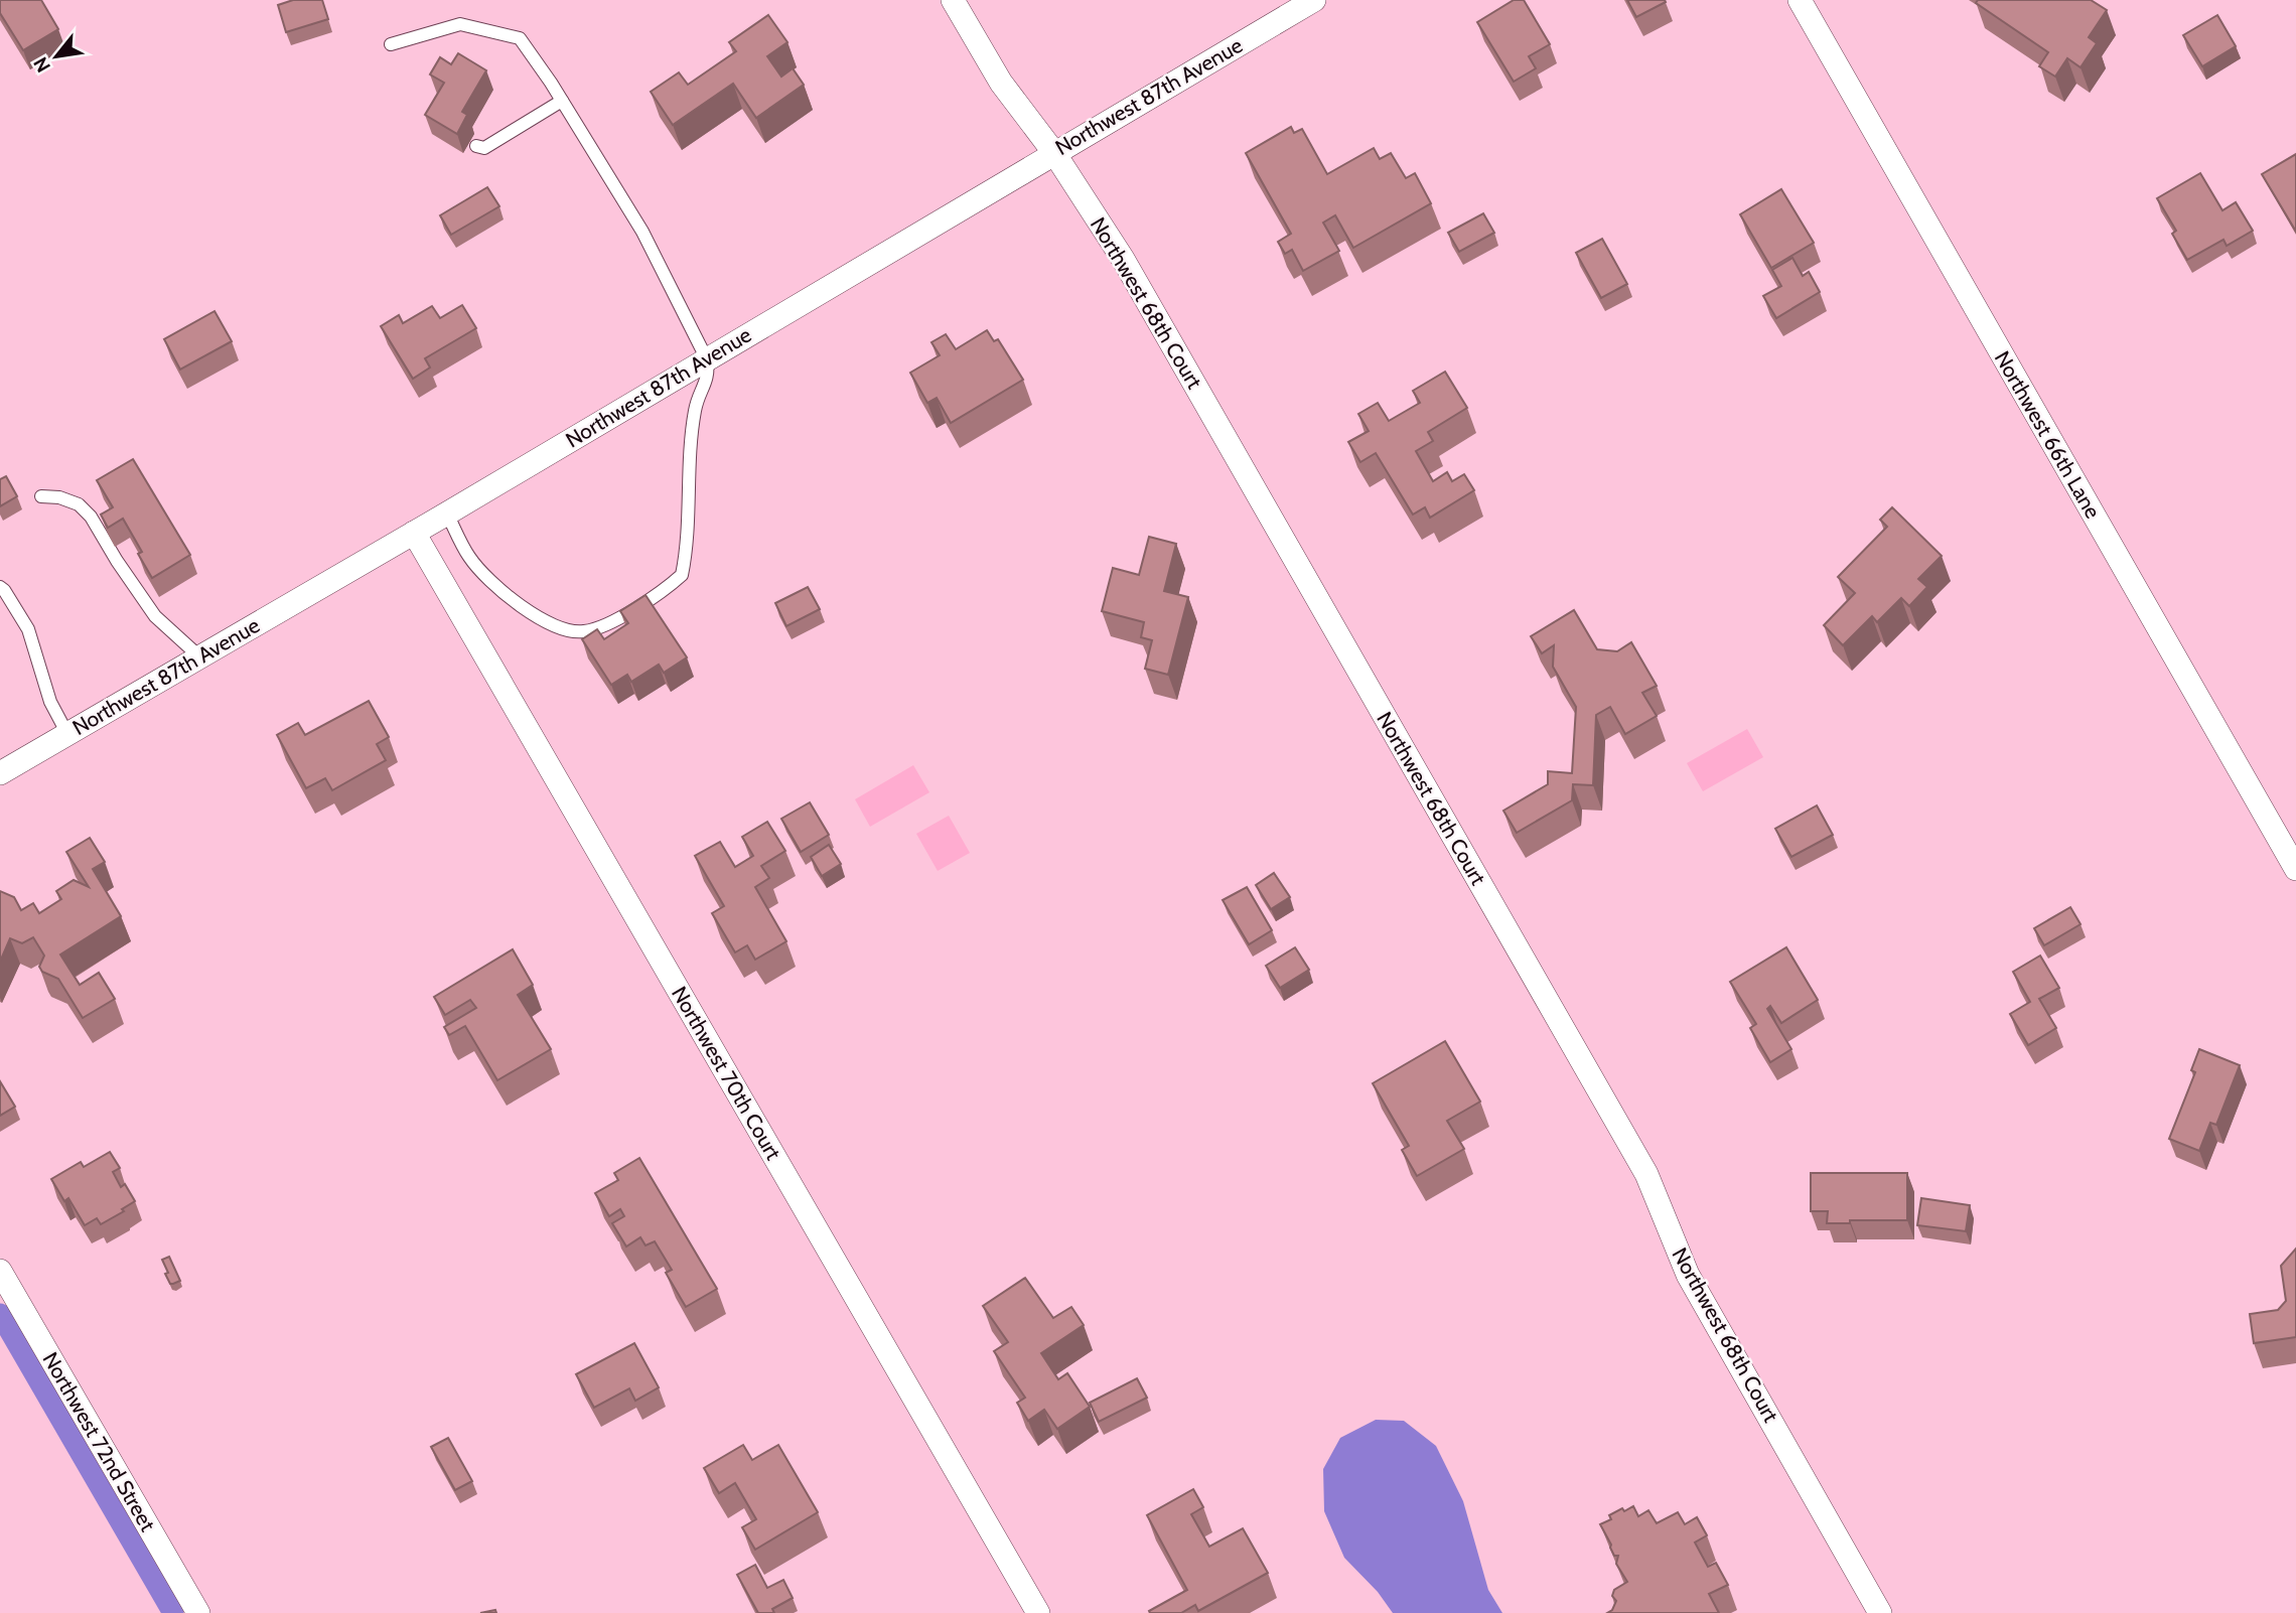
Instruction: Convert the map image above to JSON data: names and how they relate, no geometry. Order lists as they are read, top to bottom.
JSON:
{
  "streets": {
    "street": [
      "Northwest 87th Avenue",
      "Northwest 68th Court",
      "Northwest 66th Lane",
      "Northwest 70th Court",
      "Northwest 72nd Street"
    ]
  },
  "crossings": [
    ["Northwest 87th Avenue", "Northwest 68th Court"],
    ["Northwest 87th Avenue", "Northwest 70th Court"]
  ],
  "north": "bottom left"
}
